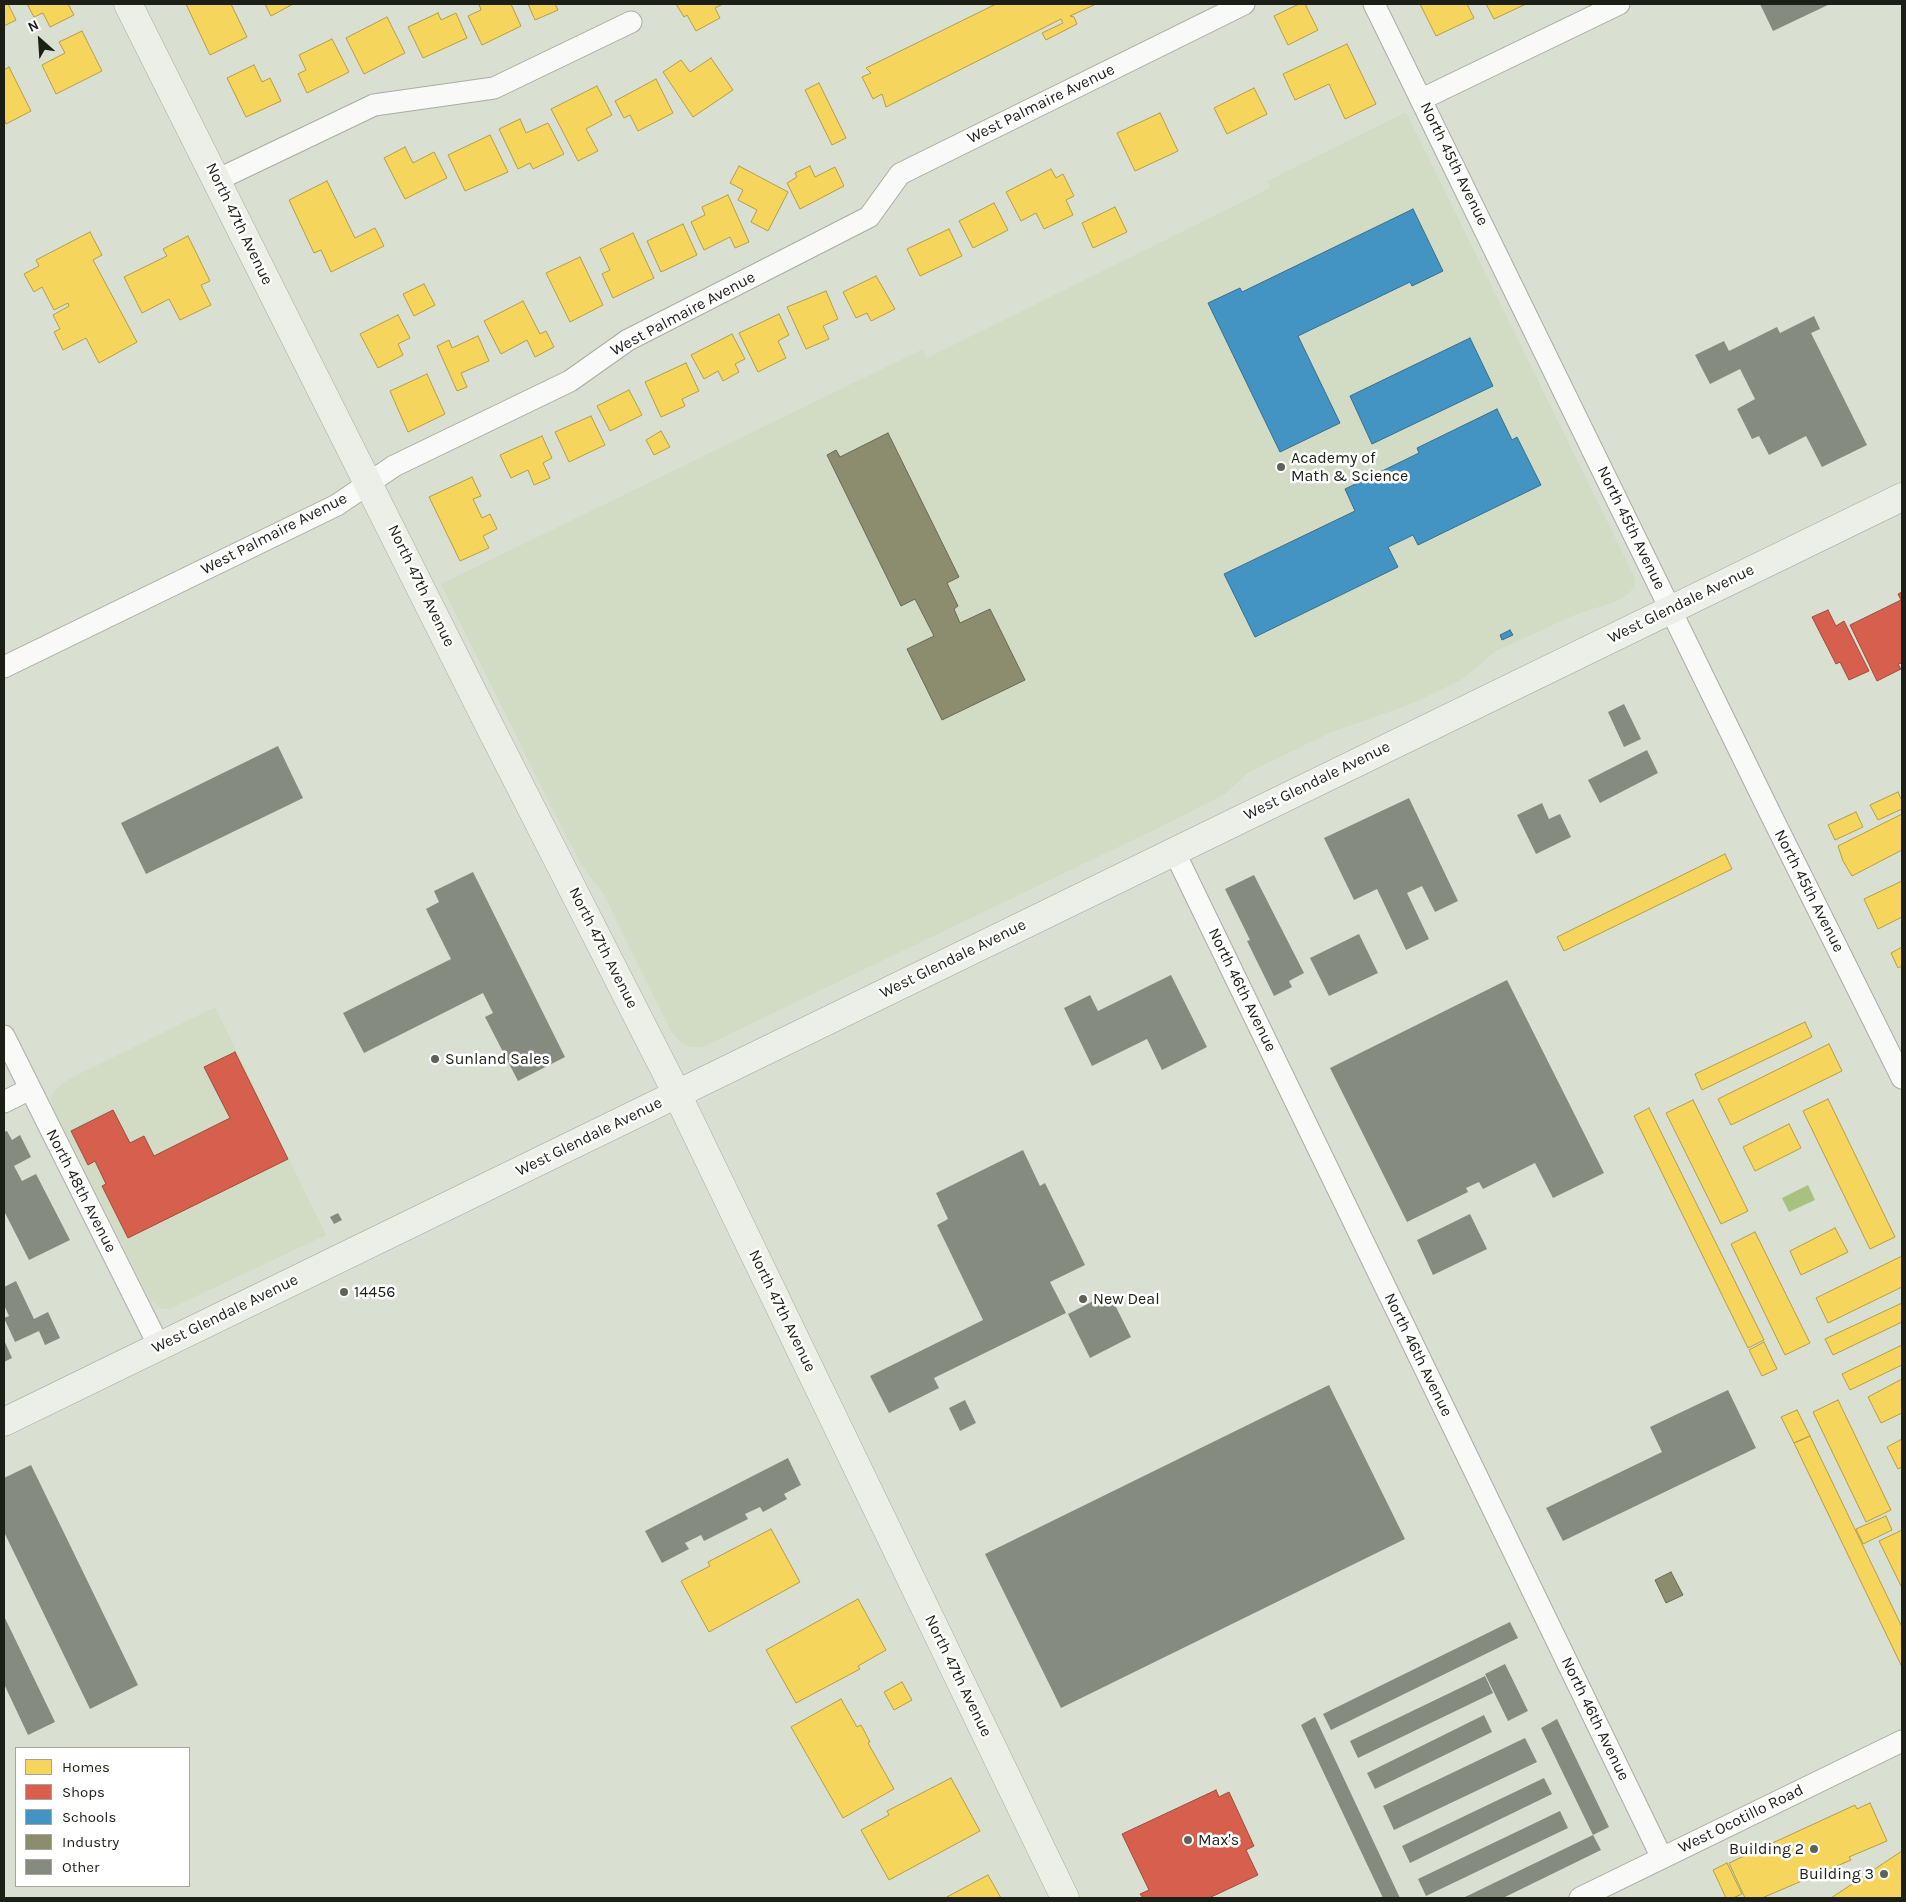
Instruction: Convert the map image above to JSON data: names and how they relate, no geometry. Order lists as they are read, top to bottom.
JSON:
{
  "streets": {
    "street": [
      "West Palmaire Avenue",
      "North 45th Avenue",
      "North 47th Avenue",
      "West Glendale Avenue",
      "North 46th Avenue",
      "North 48th Avenue",
      "West Ocotillo Road"
    ]
  },
  "crossings": [
    ["West Palmaire Avenue", "North 47th Avenue"],
    ["North 45th Avenue", "West Glendale Avenue"],
    ["North 47th Avenue", "West Glendale Avenue"],
    ["West Glendale Avenue", "North 46th Avenue"],
    ["West Glendale Avenue", "North 48th Avenue"],
    ["North 46th Avenue", "West Ocotillo Road"]
  ],
  "places": [
    "Academy of Math & Science",
    "Sunland Sales",
    "14456",
    "New Deal",
    "Max's",
    "Building 2",
    "Building 3"
  ],
  "legend": [
    "Homes",
    "Shops",
    "Schools",
    "Industry",
    "Other"
  ],
  "north": "top left"
}
